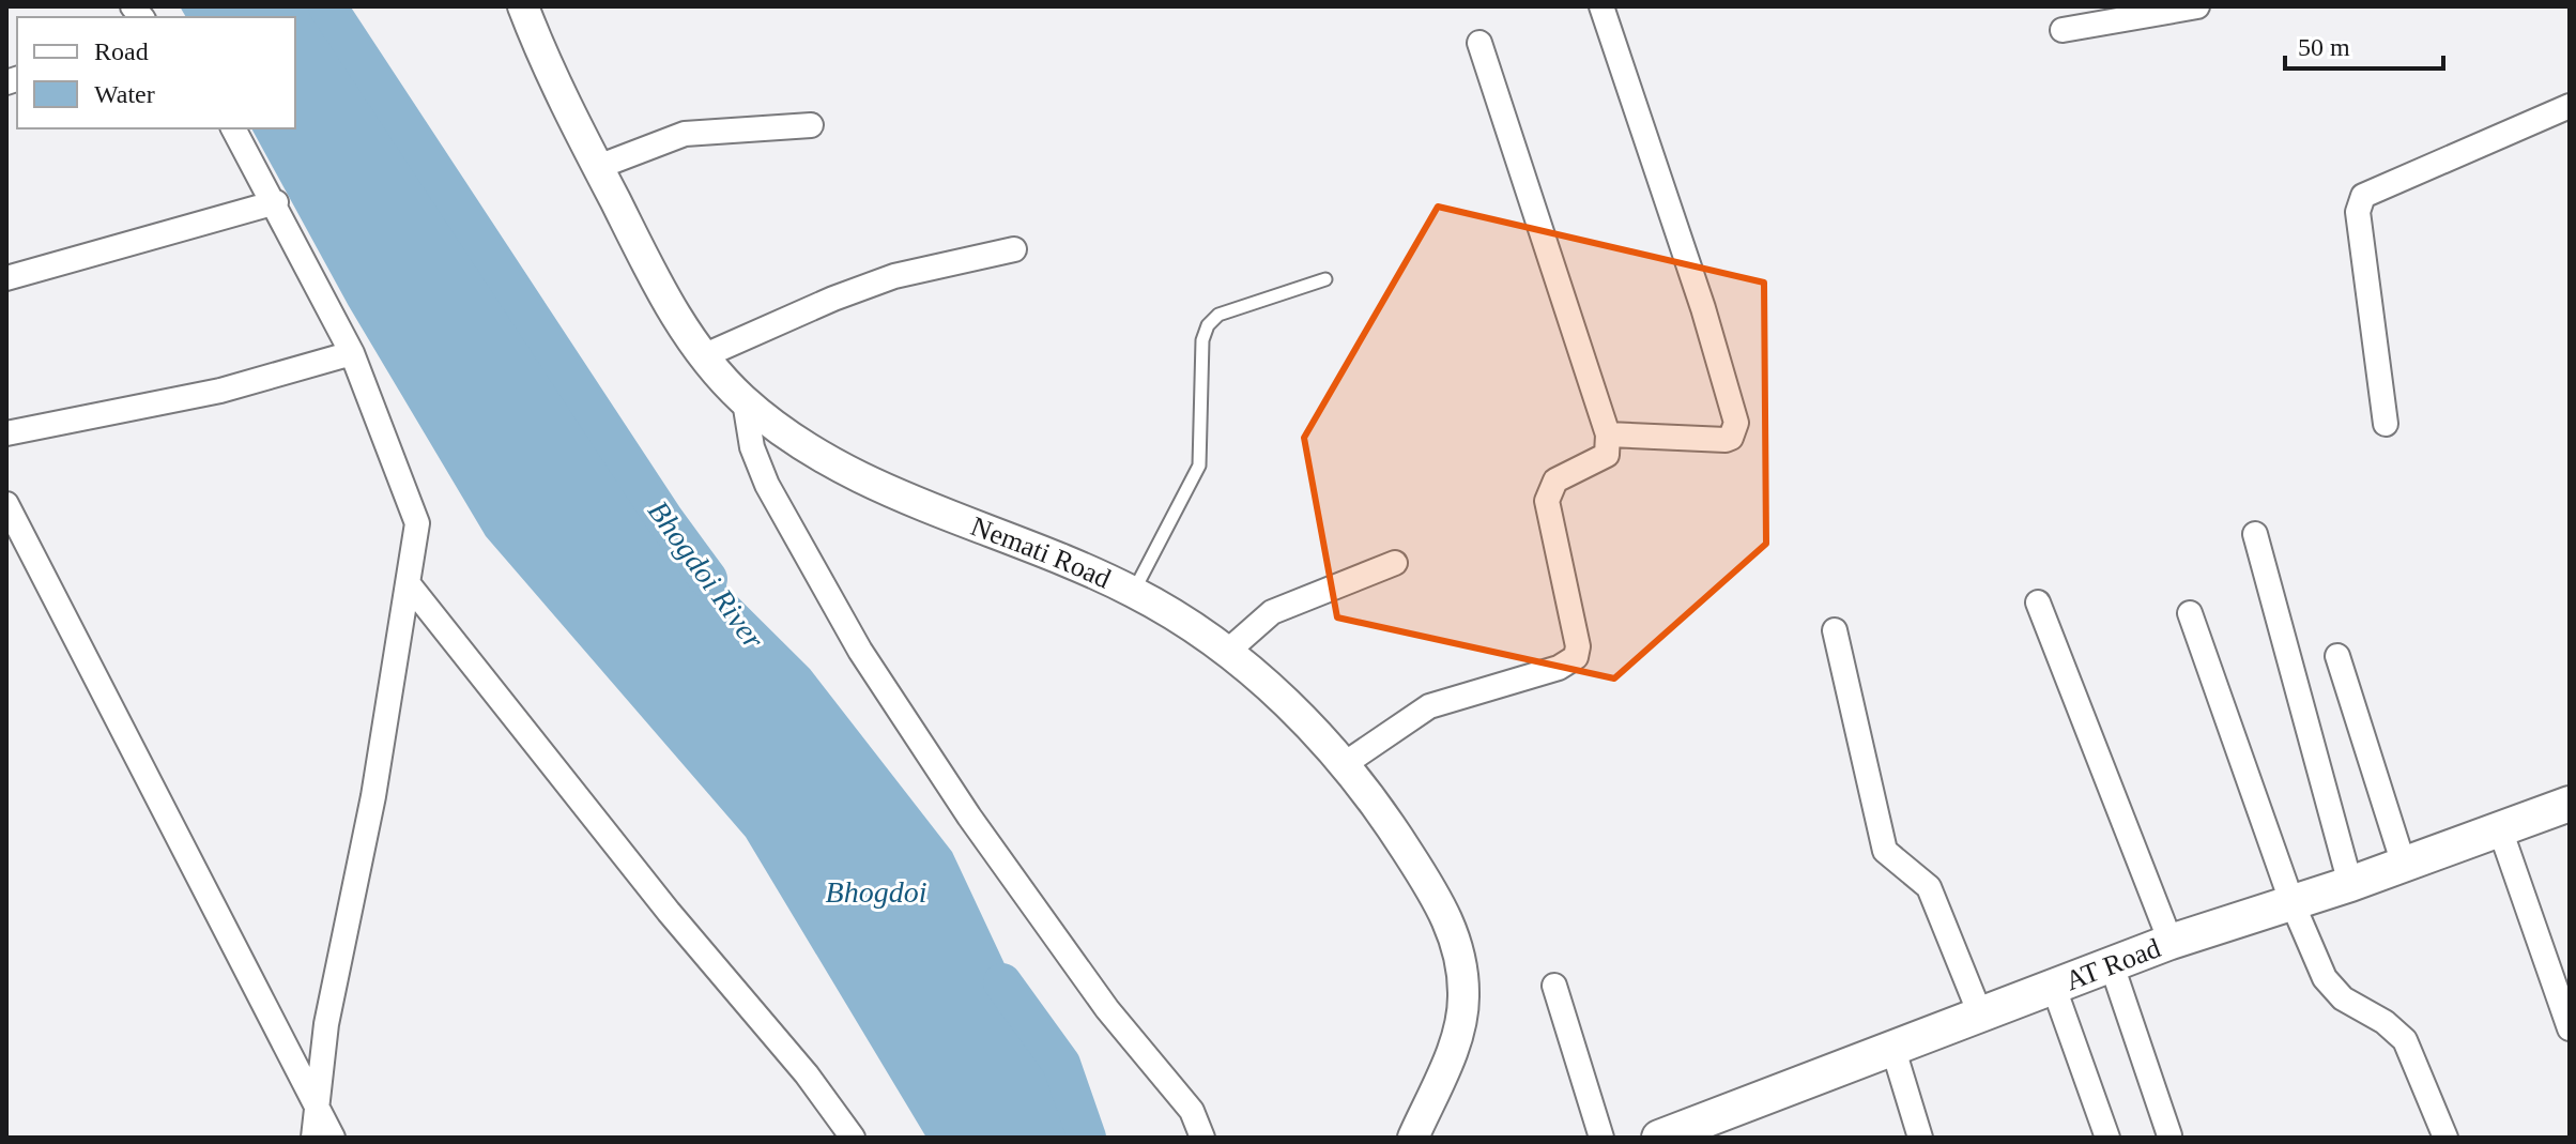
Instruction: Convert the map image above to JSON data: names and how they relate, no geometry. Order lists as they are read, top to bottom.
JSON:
{
  "streets": {
    "main road": ["AT Road"],
    "street": ["Nemati Road"]
  },
  "water": ["Bhogdoi River", "Bhogdoi"],
  "legend": ["Road", "Water"],
  "scale_bar": "50 m"
}
